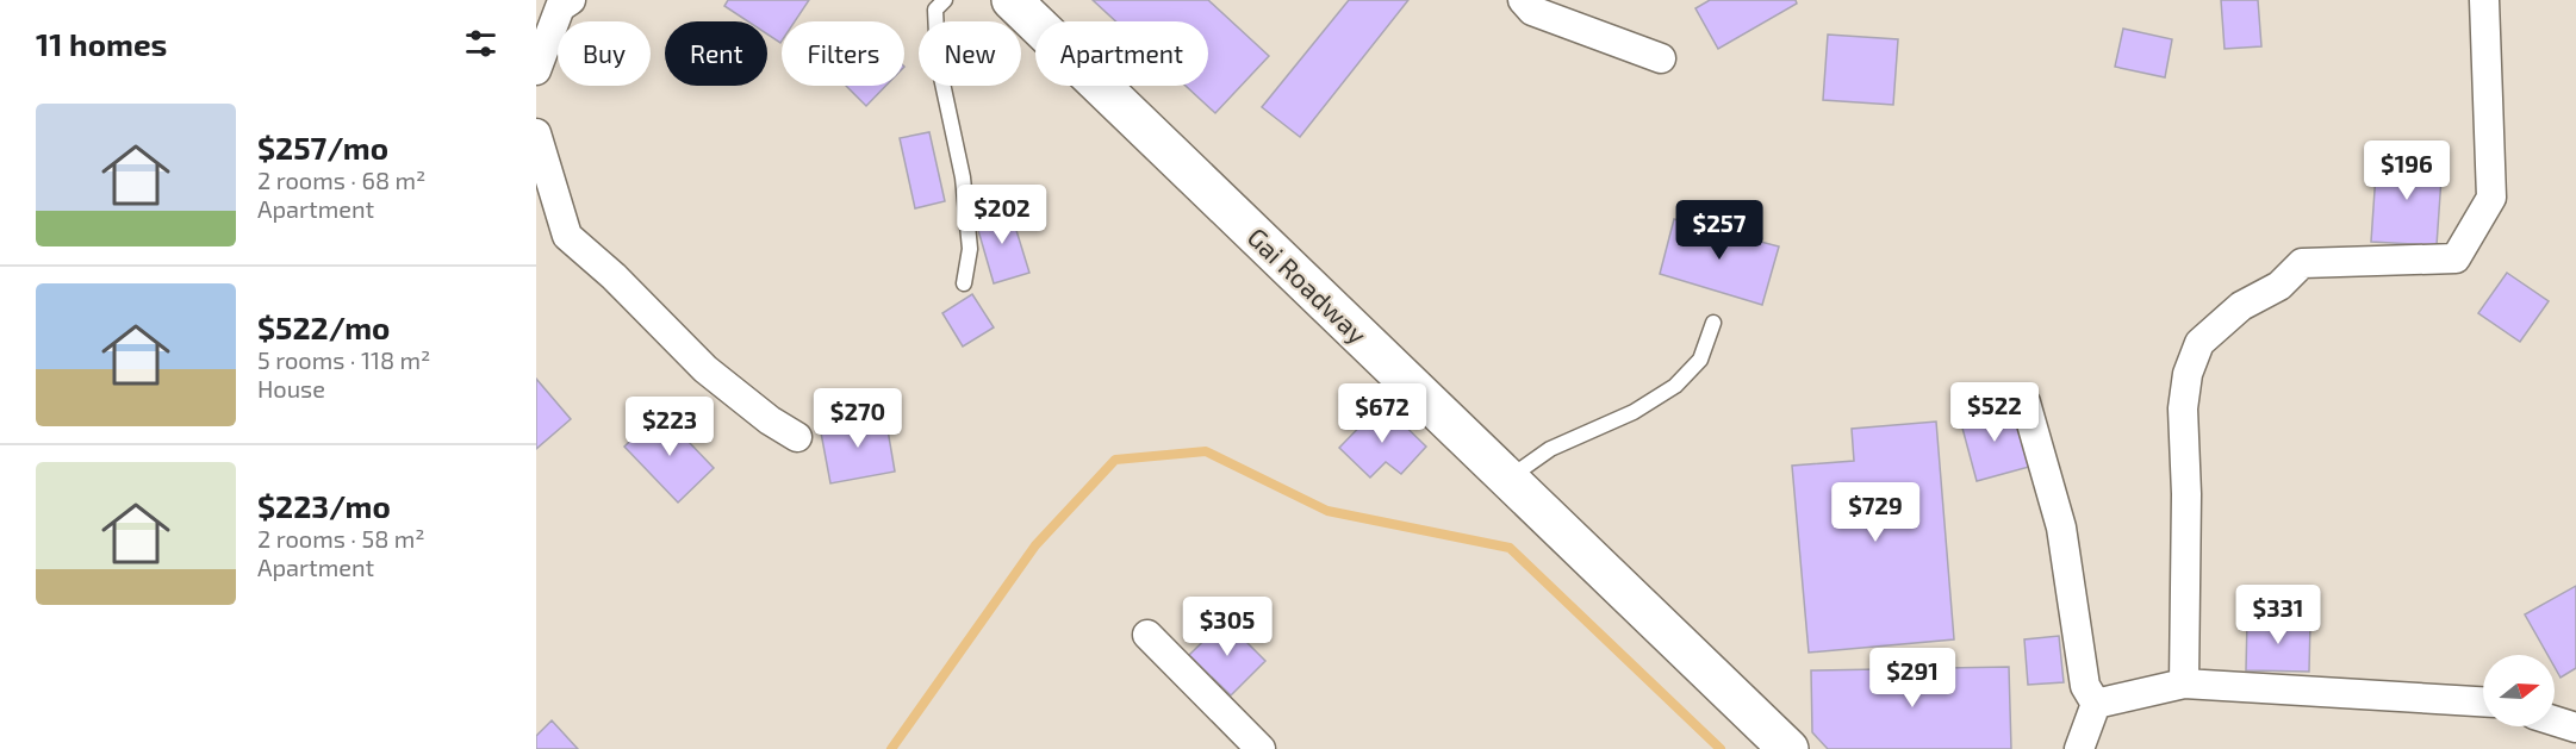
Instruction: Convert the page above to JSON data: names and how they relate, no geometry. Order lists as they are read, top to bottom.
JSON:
{
  "streets": {
    "main road": ["Gai Roadway"]
  },
  "north": "right",
  "page": {
    "heading": "11 homes",
    "chip": [
      "Buy",
      "Rent",
      "Filters",
      "New",
      "Apartment"
    ],
    "list": [
      {
        "name": "$257/mo",
        "note": "2 rooms · 68 m² · Apartment"
      },
      {
        "name": "$522/mo",
        "note": "5 rooms · 118 m² · House"
      },
      {
        "name": "$223/mo",
        "note": "2 rooms · 58 m² · Apartment"
      }
    ],
    "price": [
      "$196",
      "$202",
      "$257",
      "$522",
      "$672",
      "$270",
      "$223",
      "$729",
      "$331",
      "$305",
      "$291"
    ]
  }
}
